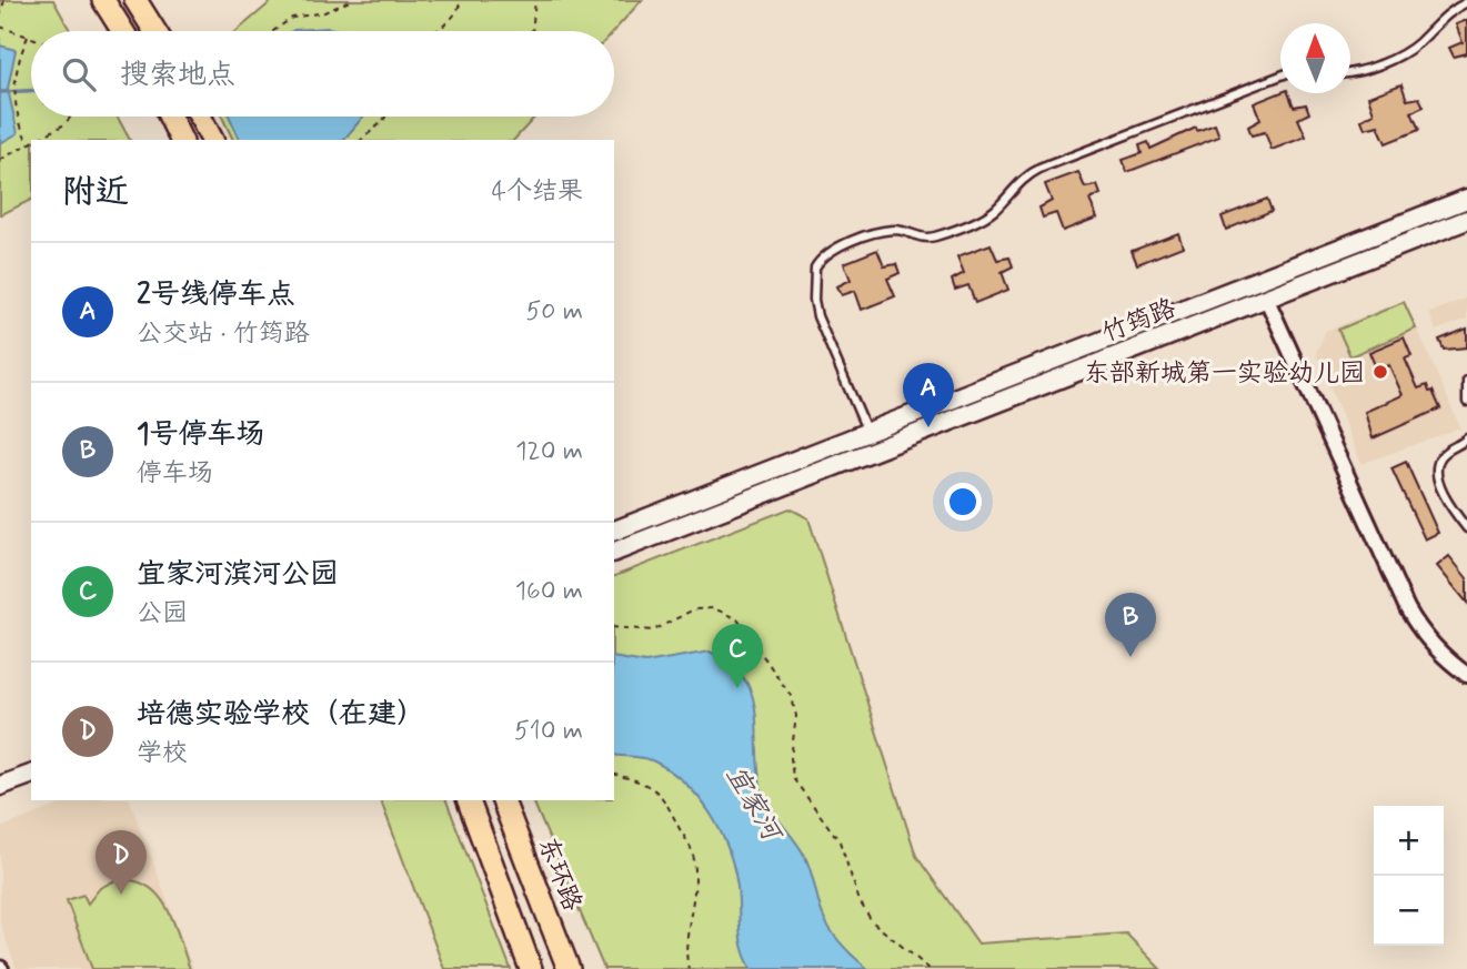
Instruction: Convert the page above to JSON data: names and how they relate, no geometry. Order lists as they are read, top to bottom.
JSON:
{
  "streets": {
    "highway": ["东环路"],
    "main road": ["竹筠路"]
  },
  "water": ["宜家河"],
  "places": ["东部新城第一实验幼儿园"],
  "north": "top",
  "page": {
    "search": "搜索地点",
    "heading": ["附近", "4个结果"],
    "list": [
      {
        "mark": "A",
        "name": "2号线停车点",
        "note": "公交站 · 竹筠路",
        "value": "50 m"
      },
      {
        "mark": "B",
        "name": "1号停车场",
        "note": "停车场",
        "value": "120 m"
      },
      {
        "mark": "C",
        "name": "宜家河滨河公园",
        "note": "公园",
        "value": "160 m"
      },
      {
        "mark": "D",
        "name": "培德实验学校（在建）",
        "note": "学校",
        "value": "510 m"
      }
    ],
    "pins": [
      "A",
      "B",
      "C",
      "D"
    ],
    "map_buttons": ["+", "−"]
  }
}
